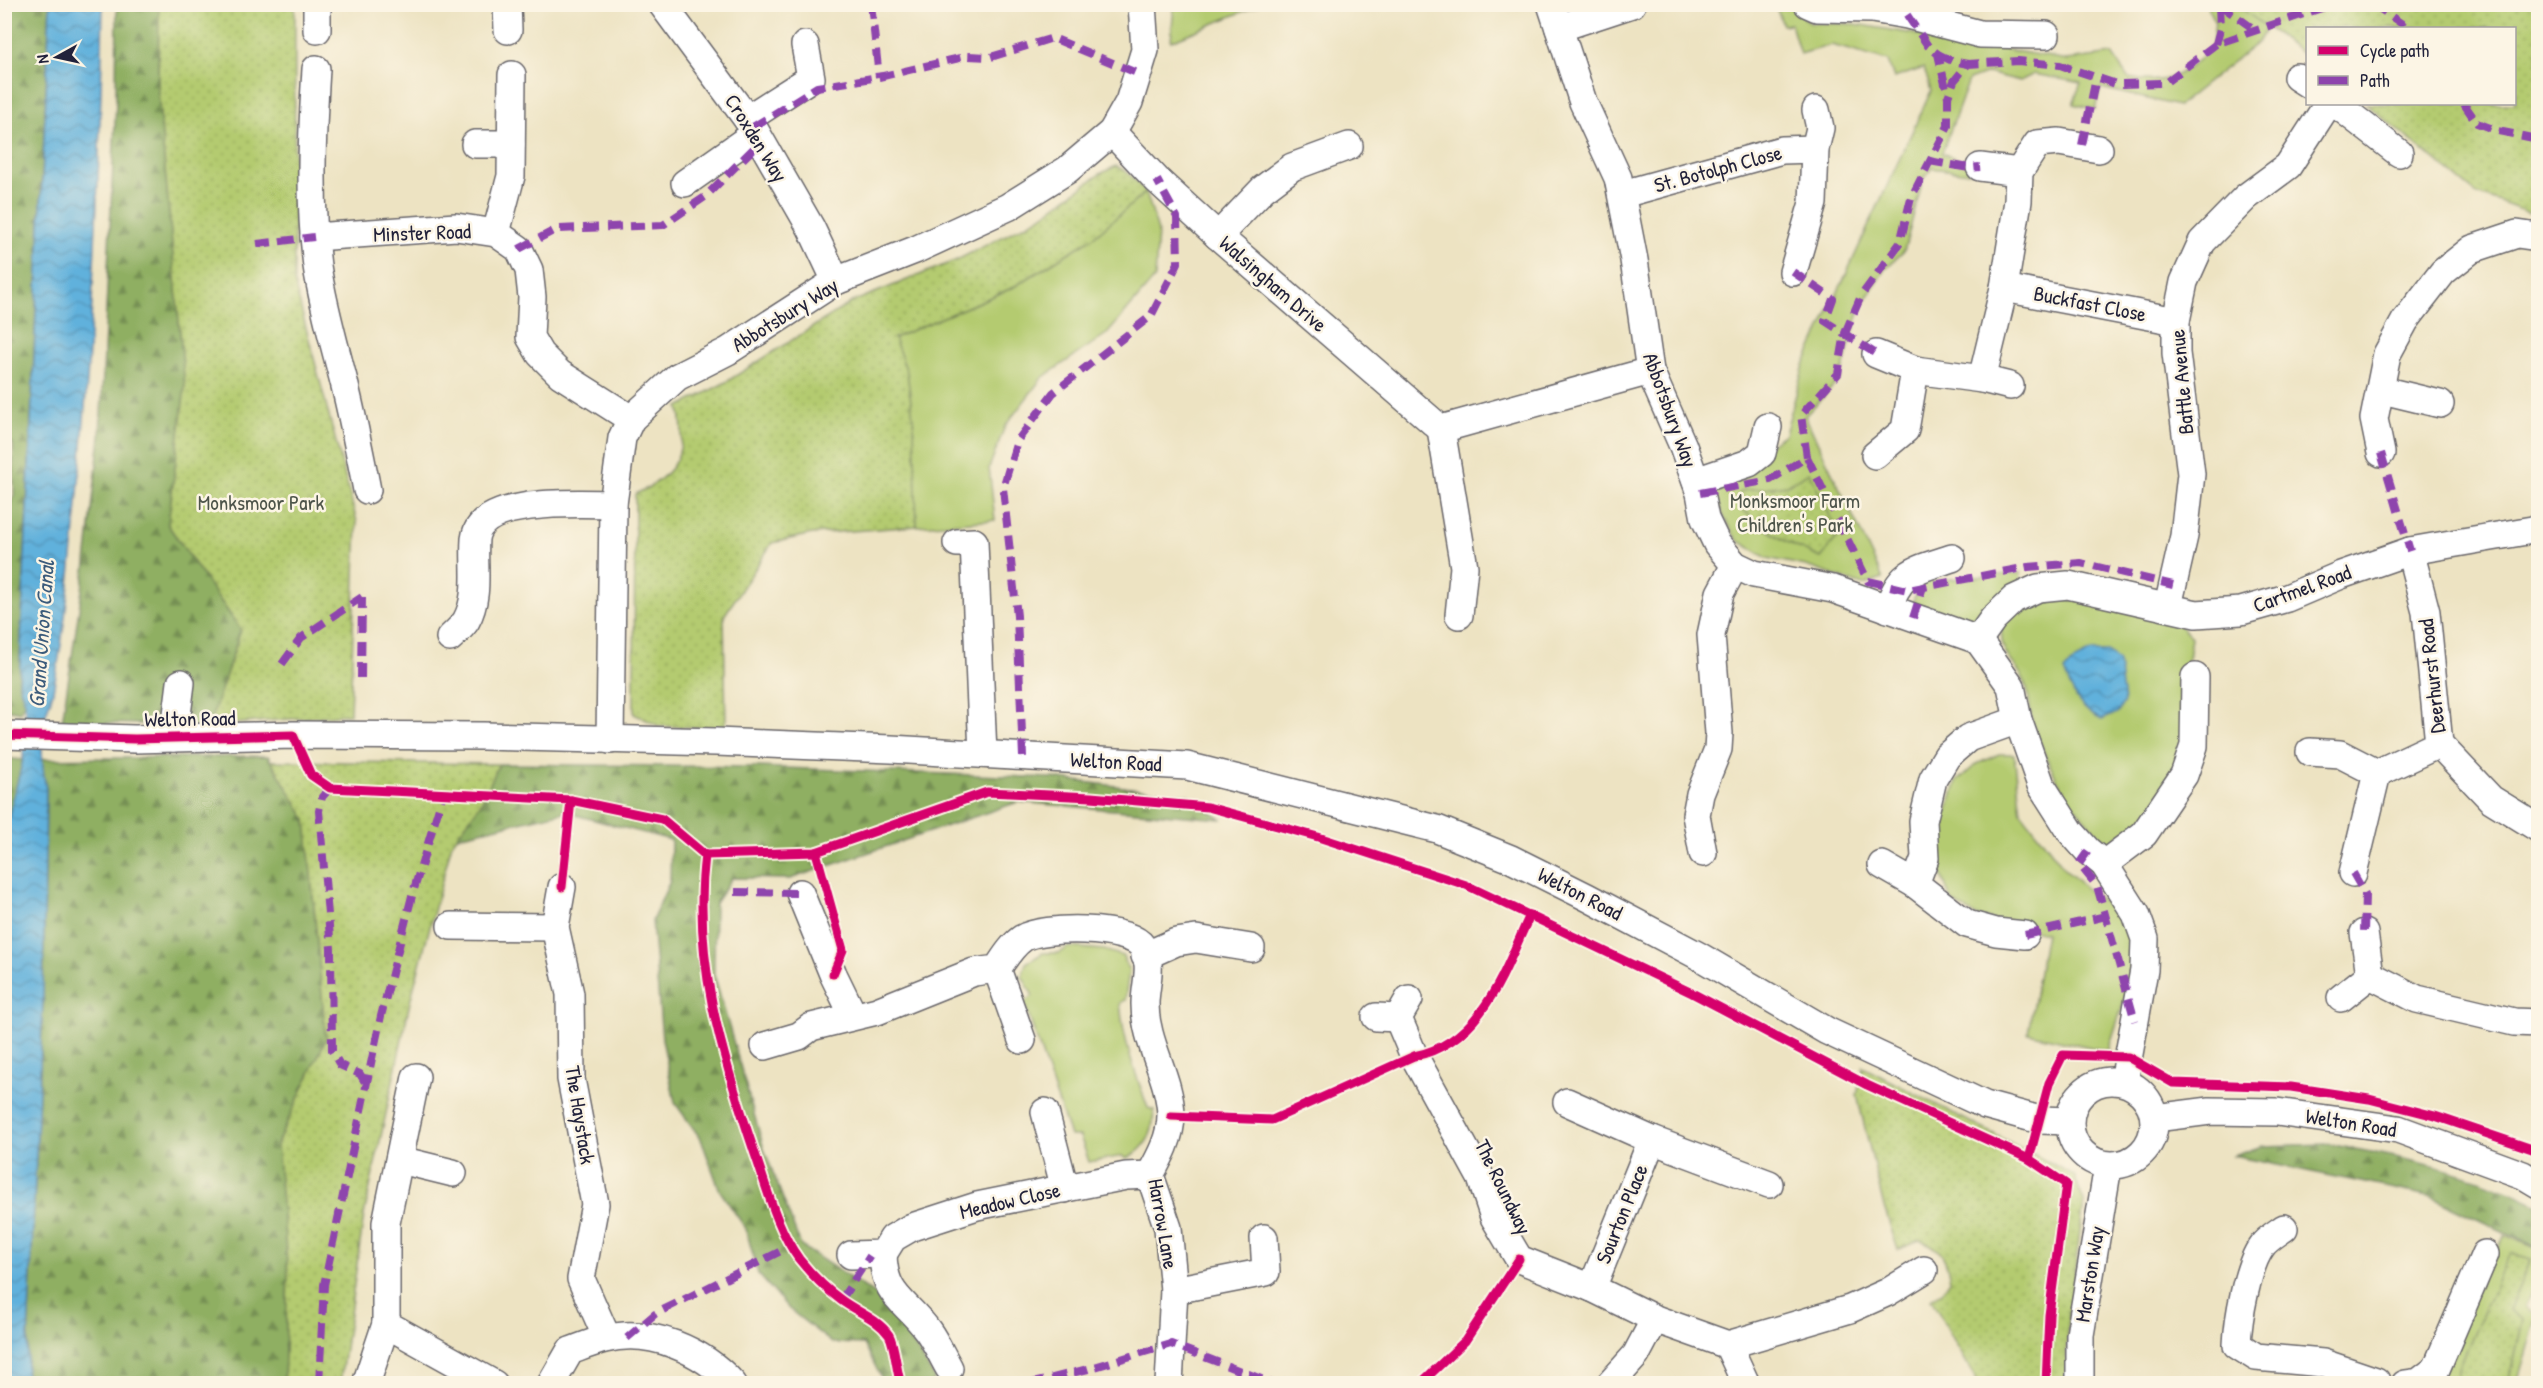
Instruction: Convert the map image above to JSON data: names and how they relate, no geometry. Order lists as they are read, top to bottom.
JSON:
{
  "streets": {
    "street": [
      "Croxden Way",
      "St. Botolph Close",
      "Minster Road",
      "Walsingham Drive",
      "Buckfast Close",
      "Abbotsbury Way",
      "Battle Avenue",
      "Cartmel Road",
      "Deerhurst Road",
      "Welton Road",
      "The Haystack",
      "The Roundway",
      "Meadow Close",
      "Sourton Place",
      "Harrow Lane",
      "Marston Way"
    ]
  },
  "crossings": [
    ["Croxden Way", "Abbotsbury Way"],
    ["St. Botolph Close", "Abbotsbury Way"],
    ["Minster Road", "Abbotsbury Way"],
    ["Walsingham Drive", "Abbotsbury Way"],
    ["Buckfast Close", "Battle Avenue"],
    ["Abbotsbury Way", "Cartmel Road"],
    ["Abbotsbury Way", "Welton Road"],
    ["Battle Avenue", "Cartmel Road"],
    ["Cartmel Road", "Deerhurst Road"],
    ["Welton Road", "Marston Way"],
    ["The Roundway", "Sourton Place"],
    ["Meadow Close", "Harrow Lane"]
  ],
  "water": ["Grand Union Canal"],
  "parks": ["Monksmoor Farm Children's Park", "Monksmoor Park"],
  "legend": ["Cycle path", "Path"],
  "north": "left"
}
